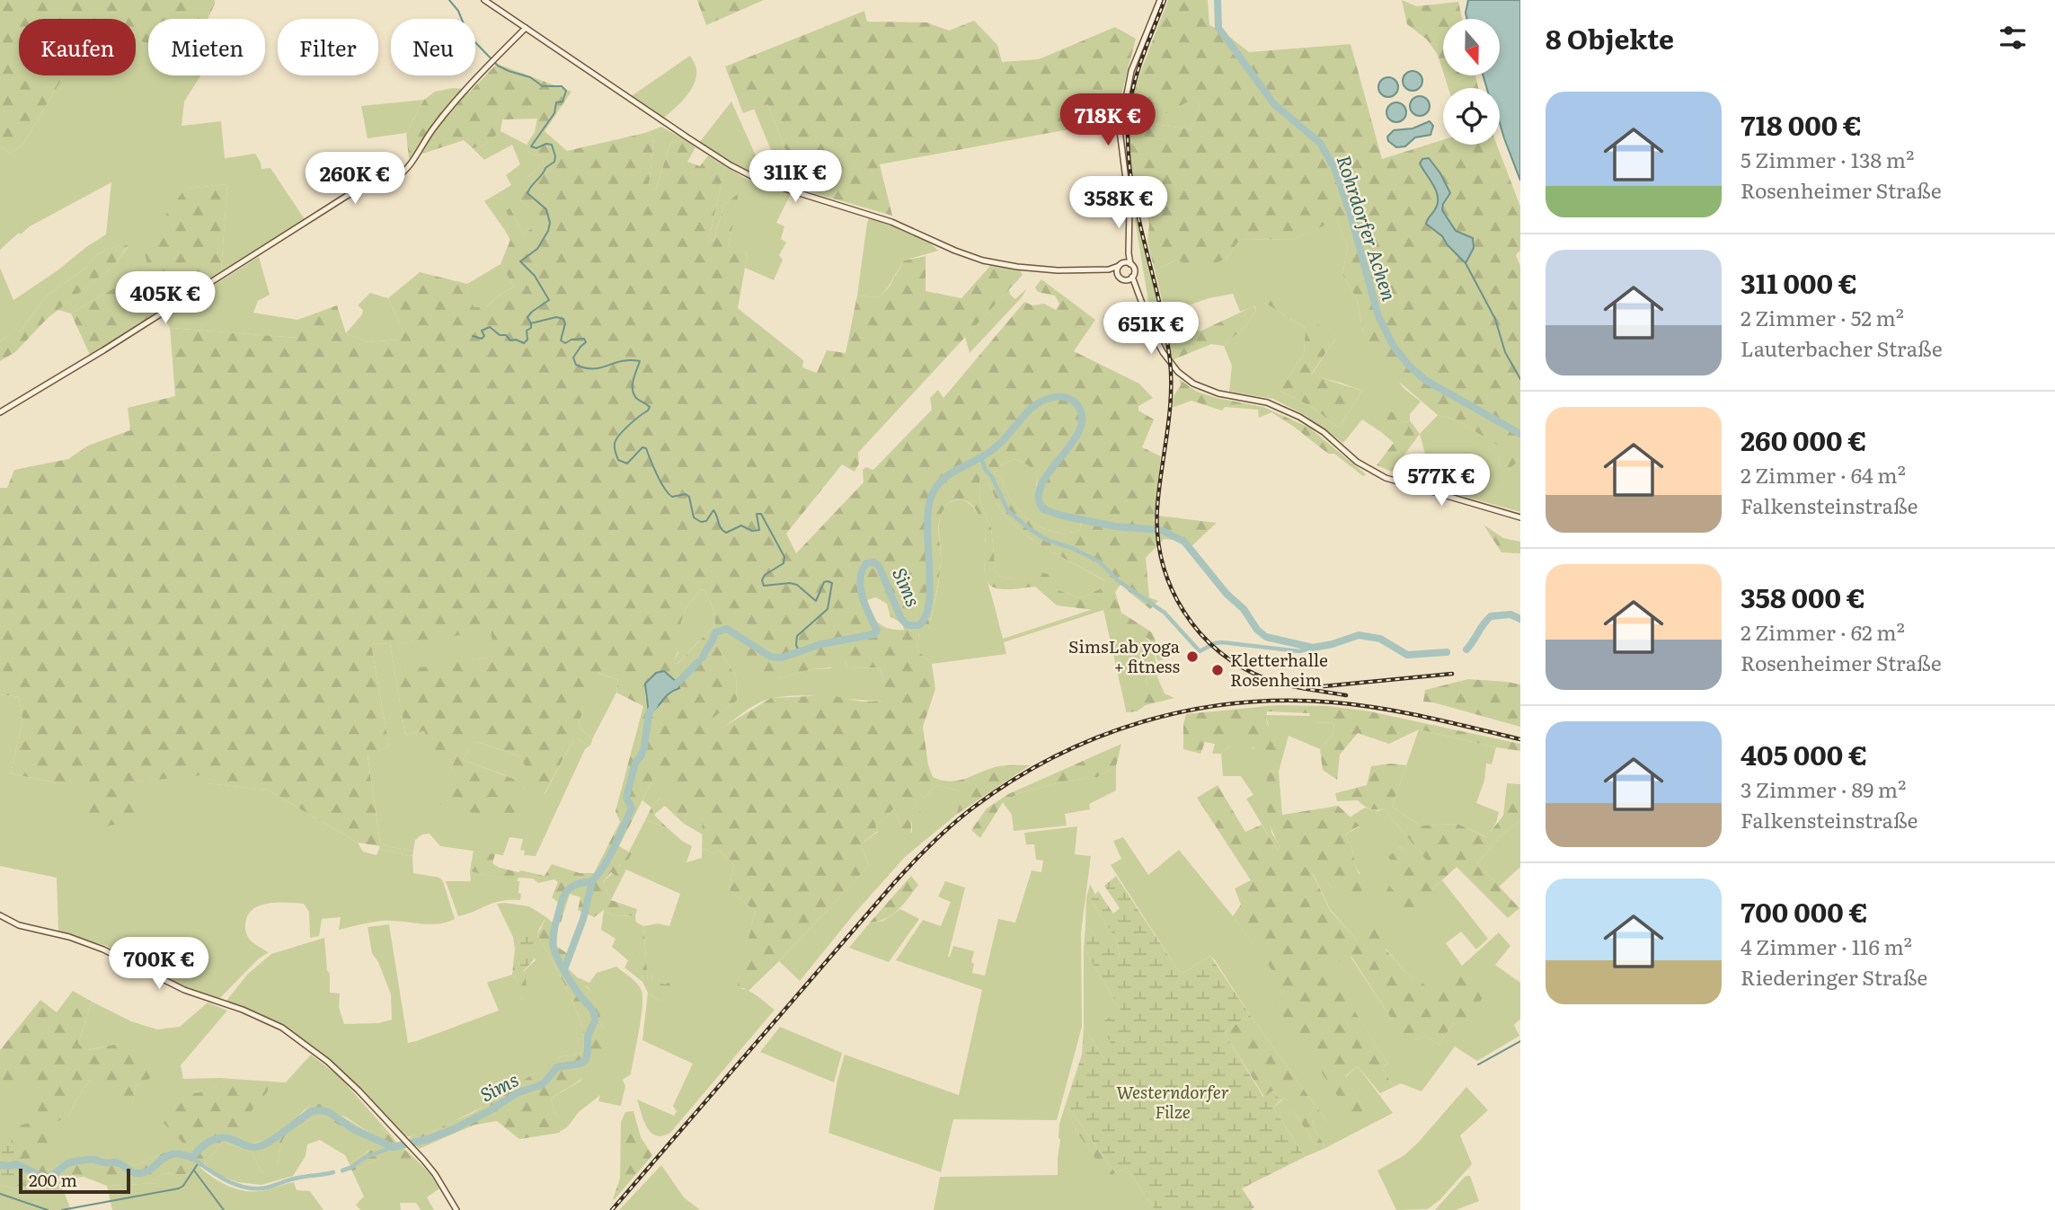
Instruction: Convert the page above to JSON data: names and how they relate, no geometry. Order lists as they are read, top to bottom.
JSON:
{
  "water": ["Rohrdorfer Achen", "Sims"],
  "parks": ["Westerndorfer Filze"],
  "places": ["SimsLab yoga + fitness", "Kletterhalle Rosenheim"],
  "scale_bar": "200 m",
  "north": "bottom",
  "page": {
    "heading": "8 Objekte",
    "chip": [
      "Kaufen",
      "Mieten",
      "Filter",
      "Neu"
    ],
    "list": [
      {
        "name": "718 000 €",
        "note": "5 Zimmer · 138 m² · Rosenheimer Straße"
      },
      {
        "name": "311 000 €",
        "note": "2 Zimmer · 52 m² · Lauterbacher Straße"
      },
      {
        "name": "260 000 €",
        "note": "2 Zimmer · 64 m² · Falkensteinstraße"
      },
      {
        "name": "358 000 €",
        "note": "2 Zimmer · 62 m² · Rosenheimer Straße"
      },
      {
        "name": "405 000 €",
        "note": "3 Zimmer · 89 m² · Falkensteinstraße"
      },
      {
        "name": "700 000 €",
        "note": "4 Zimmer · 116 m² · Riederinger Straße"
      }
    ],
    "price": [
      "718K €",
      "311K €",
      "260K €",
      "358K €",
      "405K €",
      "651K €",
      "577K €",
      "700K €"
    ],
    "scale": "200 m"
  }
}
